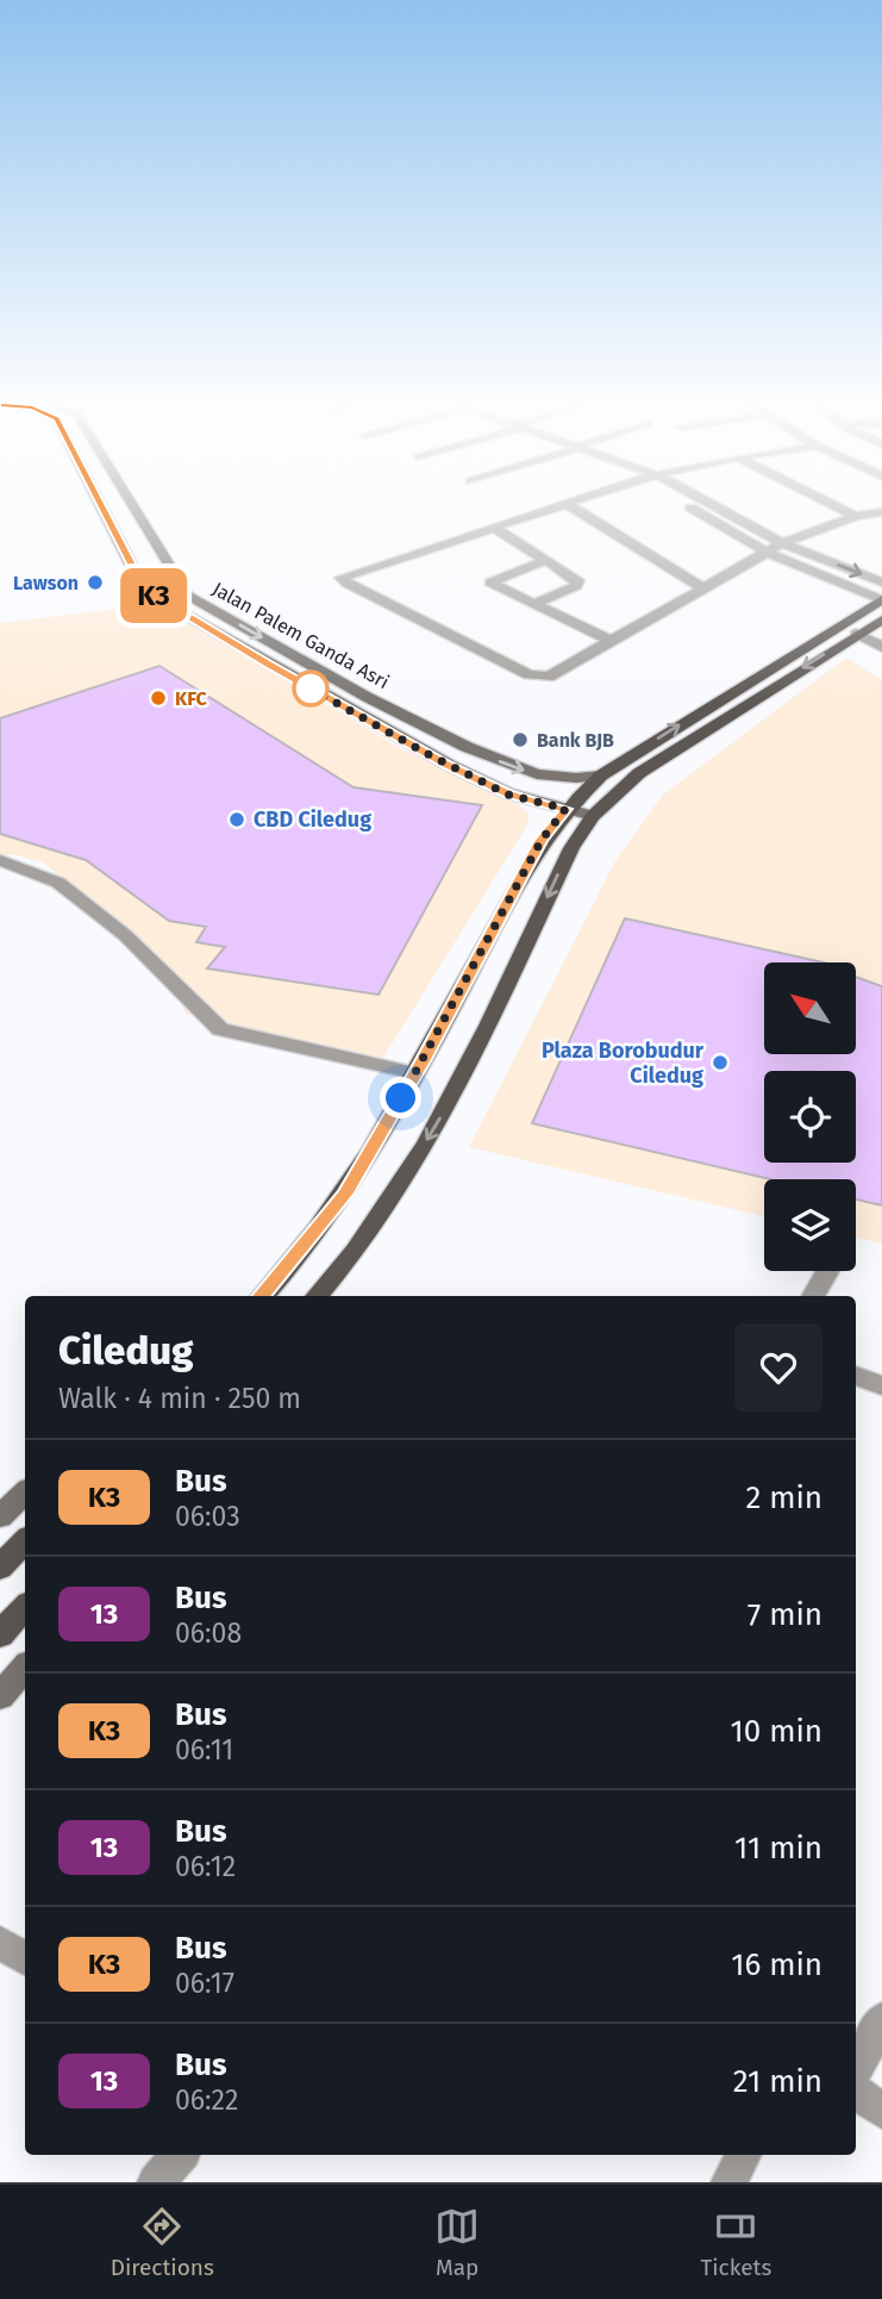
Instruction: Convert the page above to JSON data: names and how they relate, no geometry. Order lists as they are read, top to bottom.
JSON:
{
  "streets": {
    "street": ["Jalan Palem Ganda Asri"]
  },
  "places": [
    "Lawson",
    "KFC",
    "Bank BJB",
    "CBD Ciledug",
    "Plaza Borobudur Ciledug"
  ],
  "lines": ["bus line K3"],
  "north": "top left",
  "page": {
    "on_map": "K3",
    "heading": ["Ciledug", "Walk · 4 min · 250 m"],
    "list": [
      {
        "mark": "K3",
        "name": "Bus",
        "note": "06:03",
        "value": "2 min"
      },
      {
        "mark": "13",
        "name": "Bus",
        "note": "06:08",
        "value": "7 min"
      },
      {
        "mark": "K3",
        "name": "Bus",
        "note": "06:11",
        "value": "10 min"
      },
      {
        "mark": "13",
        "name": "Bus",
        "note": "06:12",
        "value": "11 min"
      },
      {
        "mark": "K3",
        "name": "Bus",
        "note": "06:17",
        "value": "16 min"
      },
      {
        "mark": "13",
        "name": "Bus",
        "note": "06:22",
        "value": "21 min"
      }
    ],
    "tabs": ["Directions", "Map", "Tickets"]
  }
}
